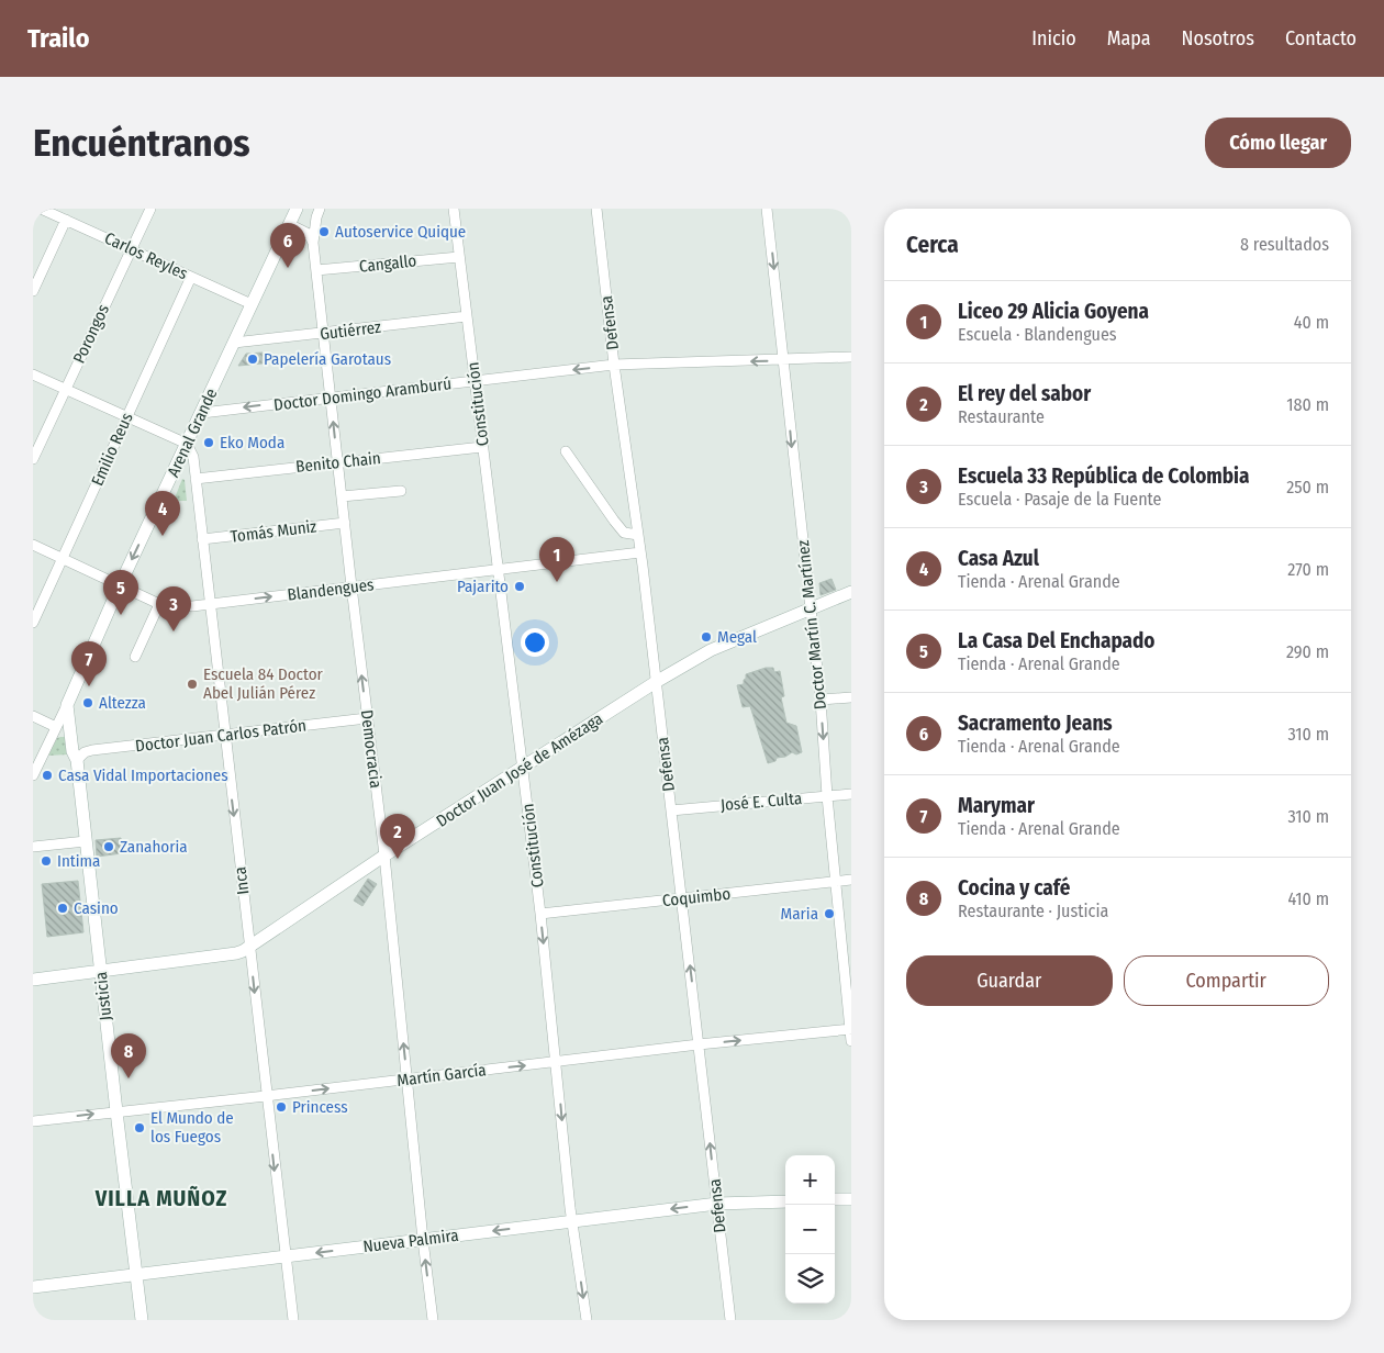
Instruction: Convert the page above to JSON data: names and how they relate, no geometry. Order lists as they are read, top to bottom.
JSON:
{
  "streets": {
    "street": [
      "Carlos Reyles",
      "Cangallo",
      "Defensa",
      "Gutiérrez",
      "Porongos",
      "Doctor Domingo Aramburú",
      "Constitución",
      "Arenal Grande",
      "Emilio Reus",
      "Benito Chain",
      "Tomás Muniz",
      "Blandengues",
      "Doctor Martín C. Martínez",
      "Doctor Juan Carlos Patrón",
      "Democracia",
      "Doctor Juan José de Amézaga",
      "José E. Culta",
      "Inca",
      "Coquimbo",
      "Justicia",
      "Martín García",
      "Nueva Palmira"
    ]
  },
  "crossings": [
    ["Carlos Reyles", "Porongos"],
    ["Carlos Reyles", "Arenal Grande"],
    ["Carlos Reyles", "Emilio Reus"],
    ["Cangallo", "Constitución"],
    ["Cangallo", "Democracia"],
    ["Defensa", "Doctor Domingo Aramburú"],
    ["Defensa", "Blandengues"],
    ["Defensa", "Doctor Juan José de Amézaga"],
    ["Defensa", "José E. Culta"],
    ["Defensa", "Coquimbo"],
    ["Defensa", "Martín García"],
    ["Defensa", "Nueva Palmira"],
    ["Gutiérrez", "Constitución"],
    ["Gutiérrez", "Arenal Grande"],
    ["Gutiérrez", "Democracia"],
    ["Doctor Domingo Aramburú", "Constitución"],
    ["Doctor Domingo Aramburú", "Arenal Grande"],
    ["Doctor Domingo Aramburú", "Doctor Martín C. Martínez"],
    ["Doctor Domingo Aramburú", "Democracia"],
    ["Constitución", "Benito Chain"],
    ["Constitución", "Blandengues"],
    ["Constitución", "Doctor Juan José de Amézaga"],
    ["Constitución", "Coquimbo"],
    ["Constitución", "Martín García"],
    ["Constitución", "Nueva Palmira"],
    ["Arenal Grande", "Blandengues"],
    ["Arenal Grande", "Inca"],
    ["Arenal Grande", "Justicia"],
    ["Emilio Reus", "Blandengues"],
    ["Benito Chain", "Democracia"],
    ["Benito Chain", "Inca"],
    ["Tomás Muniz", "Democracia"],
    ["Tomás Muniz", "Inca"],
    ["Blandengues", "Democracia"],
    ["Blandengues", "Inca"],
    ["Doctor Martín C. Martínez", "Doctor Juan José de Amézaga"],
    ["Doctor Martín C. Martínez", "José E. Culta"],
    ["Doctor Martín C. Martínez", "Coquimbo"],
    ["Doctor Martín C. Martínez", "Martín García"],
    ["Doctor Juan Carlos Patrón", "Democracia"],
    ["Doctor Juan Carlos Patrón", "Inca"],
    ["Doctor Juan Carlos Patrón", "Justicia"],
    ["Democracia", "Doctor Juan José de Amézaga"],
    ["Democracia", "Martín García"],
    ["Democracia", "Nueva Palmira"],
    ["Doctor Juan José de Amézaga", "Inca"],
    ["Doctor Juan José de Amézaga", "Justicia"],
    ["Inca", "Martín García"],
    ["Inca", "Nueva Palmira"],
    ["Justicia", "Martín García"],
    ["Justicia", "Nueva Palmira"]
  ],
  "one_way": [
    "Doctor Domingo Aramburú",
    "Constitución",
    "Doctor Martín C. Martínez",
    "Democracia",
    "Inca",
    "Martín García",
    "Nueva Palmira"
  ],
  "districts": ["VILLA MUÑOZ"],
  "places": [
    "Autoservice Quique",
    "Papelería Garotaus",
    "Eko Moda",
    "Pajarito",
    "Megal",
    "Escuela 84 Doctor Abel Julián Pérez",
    "Altezza",
    "Casa Vidal Importaciones",
    "Zanahoria",
    "Intima",
    "Casino",
    "Maria",
    "Princess",
    "El Mundo de los Fuegos"
  ],
  "page": {
    "header": "Trailo",
    "nav": [
      "Inicio",
      "Mapa",
      "Nosotros",
      "Contacto"
    ],
    "buttons": [
      "Cómo llegar",
      ["Guardar", "Compartir"]
    ],
    "title": "Encuéntranos",
    "heading": ["Cerca", "8 resultados"],
    "pins": [
      "6",
      "4",
      "1",
      "5",
      "3",
      "7",
      "2",
      "8"
    ],
    "list": [
      {
        "mark": "1",
        "name": "Liceo 29 Alicia Goyena",
        "note": "Escuela · Blandengues",
        "value": "40 m"
      },
      {
        "mark": "2",
        "name": "El rey del sabor",
        "note": "Restaurante",
        "value": "180 m"
      },
      {
        "mark": "3",
        "name": "Escuela 33 República de Colombia",
        "note": "Escuela · Pasaje de la Fuente",
        "value": "250 m"
      },
      {
        "mark": "4",
        "name": "Casa Azul",
        "note": "Tienda · Arenal Grande",
        "value": "270 m"
      },
      {
        "mark": "5",
        "name": "La Casa Del Enchapado",
        "note": "Tienda · Arenal Grande",
        "value": "290 m"
      },
      {
        "mark": "6",
        "name": "Sacramento Jeans",
        "note": "Tienda · Arenal Grande",
        "value": "310 m"
      },
      {
        "mark": "7",
        "name": "Marymar",
        "note": "Tienda · Arenal Grande",
        "value": "310 m"
      },
      {
        "mark": "8",
        "name": "Cocina y café",
        "note": "Restaurante · Justicia",
        "value": "410 m"
      }
    ],
    "map_buttons": ["+", "−"]
  }
}
